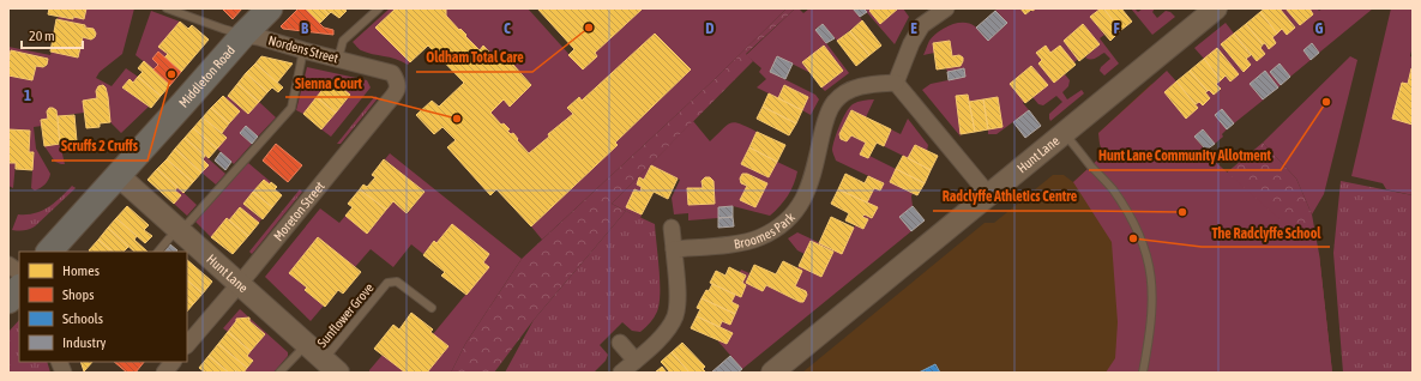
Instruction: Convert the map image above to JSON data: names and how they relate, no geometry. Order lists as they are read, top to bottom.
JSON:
{
  "streets": {
    "main road": ["Middleton Road"],
    "street": [
      "Nordens Street",
      "Hunt Lane",
      "Moreton Street",
      "Broomes Park"
    ],
    "lane": ["Sunflower Grove"]
  },
  "crossings": [
    ["Nordens Street", "Middleton Road"],
    ["Nordens Street", "Moreton Street"],
    ["Middleton Road", "Hunt Lane"],
    ["Hunt Lane", "Moreton Street"],
    ["Hunt Lane", "Sunflower Grove"]
  ],
  "places": [
    "Oldham Total Care",
    "Scruffs 2 Cruffs",
    "Hunt Lane Community Allotment",
    "Sienna Court",
    "Radclyffe Athletics Centre",
    "The Radclyffe School"
  ],
  "legend": [
    "Homes",
    "Shops",
    "Schools",
    "Industry"
  ],
  "scale_bar": "20 m",
  "grid": {
    "columns": [
      "B",
      "C",
      "D",
      "E",
      "F",
      "G"
    ],
    "rows": ["1"]
  }
}
